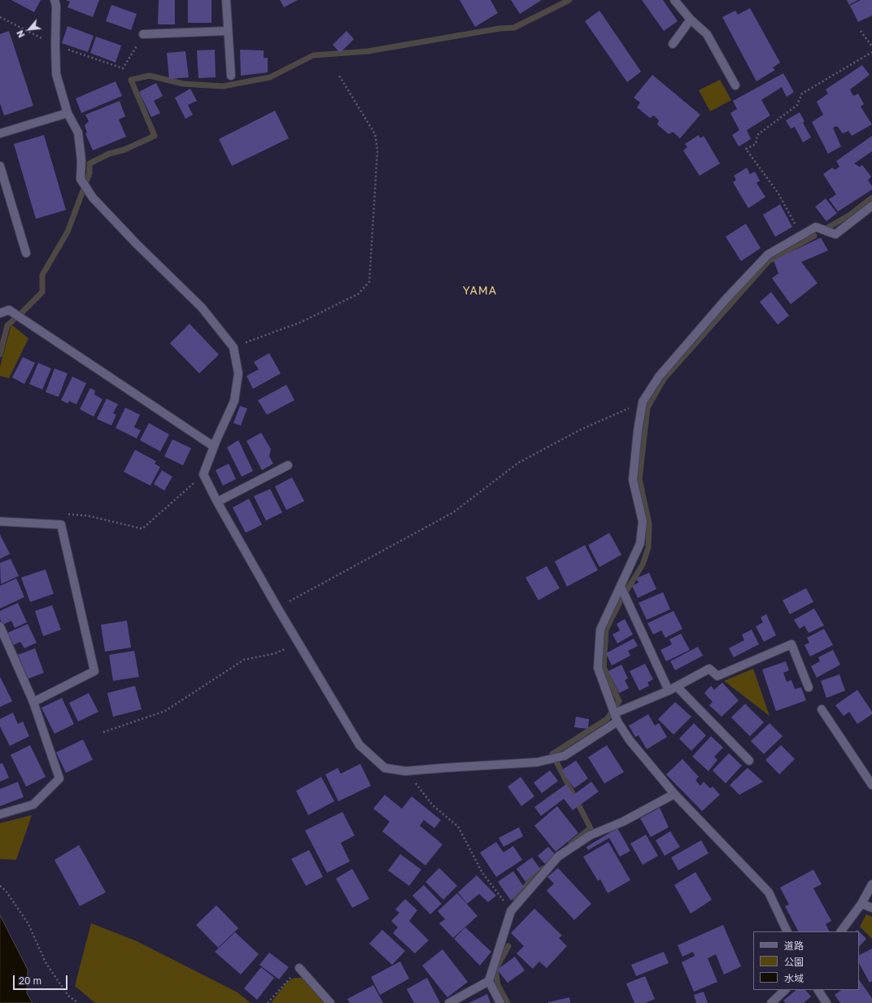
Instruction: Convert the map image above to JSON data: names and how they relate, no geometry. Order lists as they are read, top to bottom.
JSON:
{
  "districts": ["YAMA"],
  "legend": ["道路", "公園", "水域"],
  "scale_bar": "20 m",
  "north": "bottom left"
}
